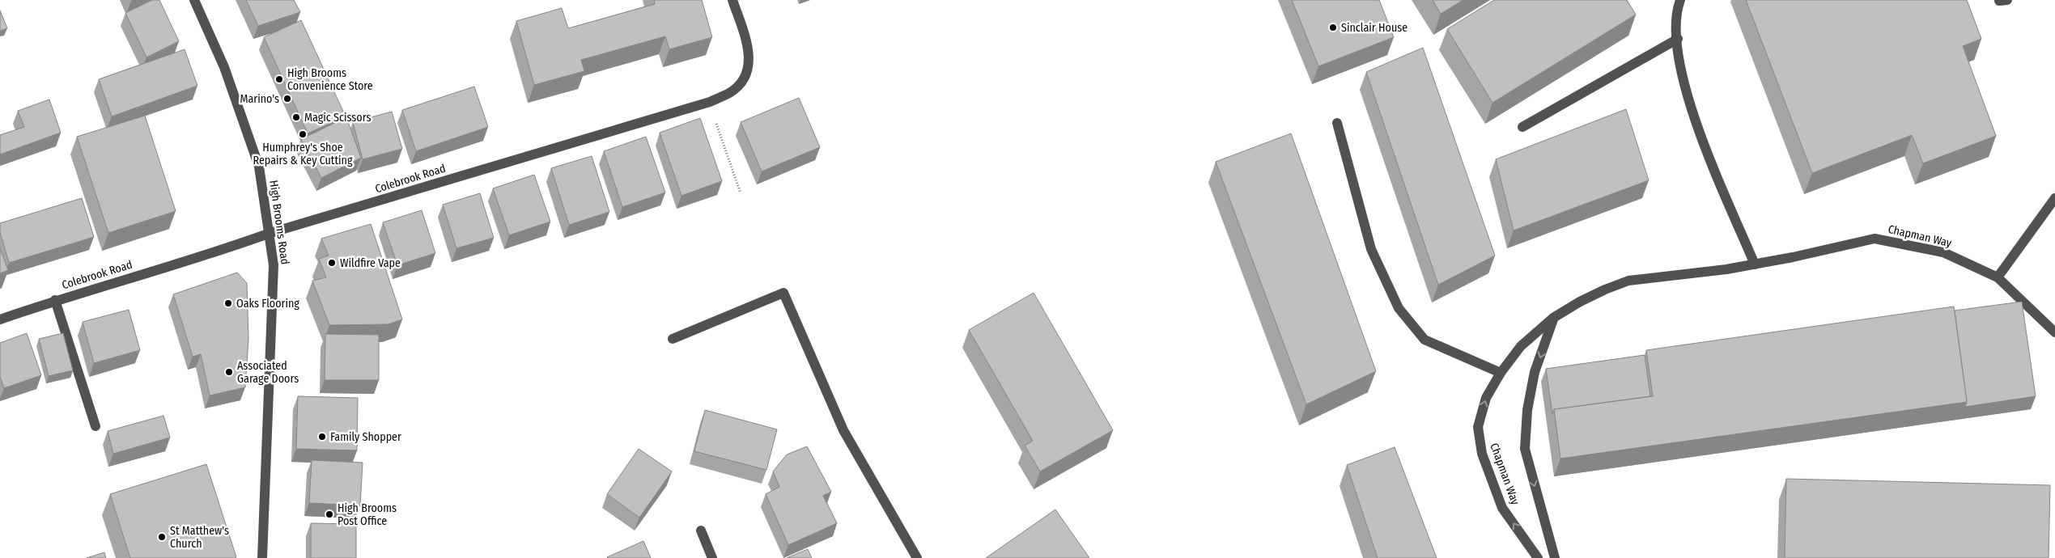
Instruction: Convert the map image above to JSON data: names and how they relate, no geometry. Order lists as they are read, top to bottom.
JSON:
{
  "streets": {
    "street": ["Colebrook Road", "High Brooms Road", "Chapman Way"]
  },
  "crossings": [
    ["Colebrook Road", "High Brooms Road"]
  ],
  "places": [
    "Sinclair House",
    "High Brooms Convenience Store",
    "Marino's",
    "Magic Scissors",
    "Humphrey's Shoe Repairs & Key Cutting",
    "Wildfire Vape",
    "Oaks Flooring",
    "Associated Garage Doors",
    "Family Shopper",
    "High Brooms Post Office",
    "St Matthew's Church"
  ]
}
